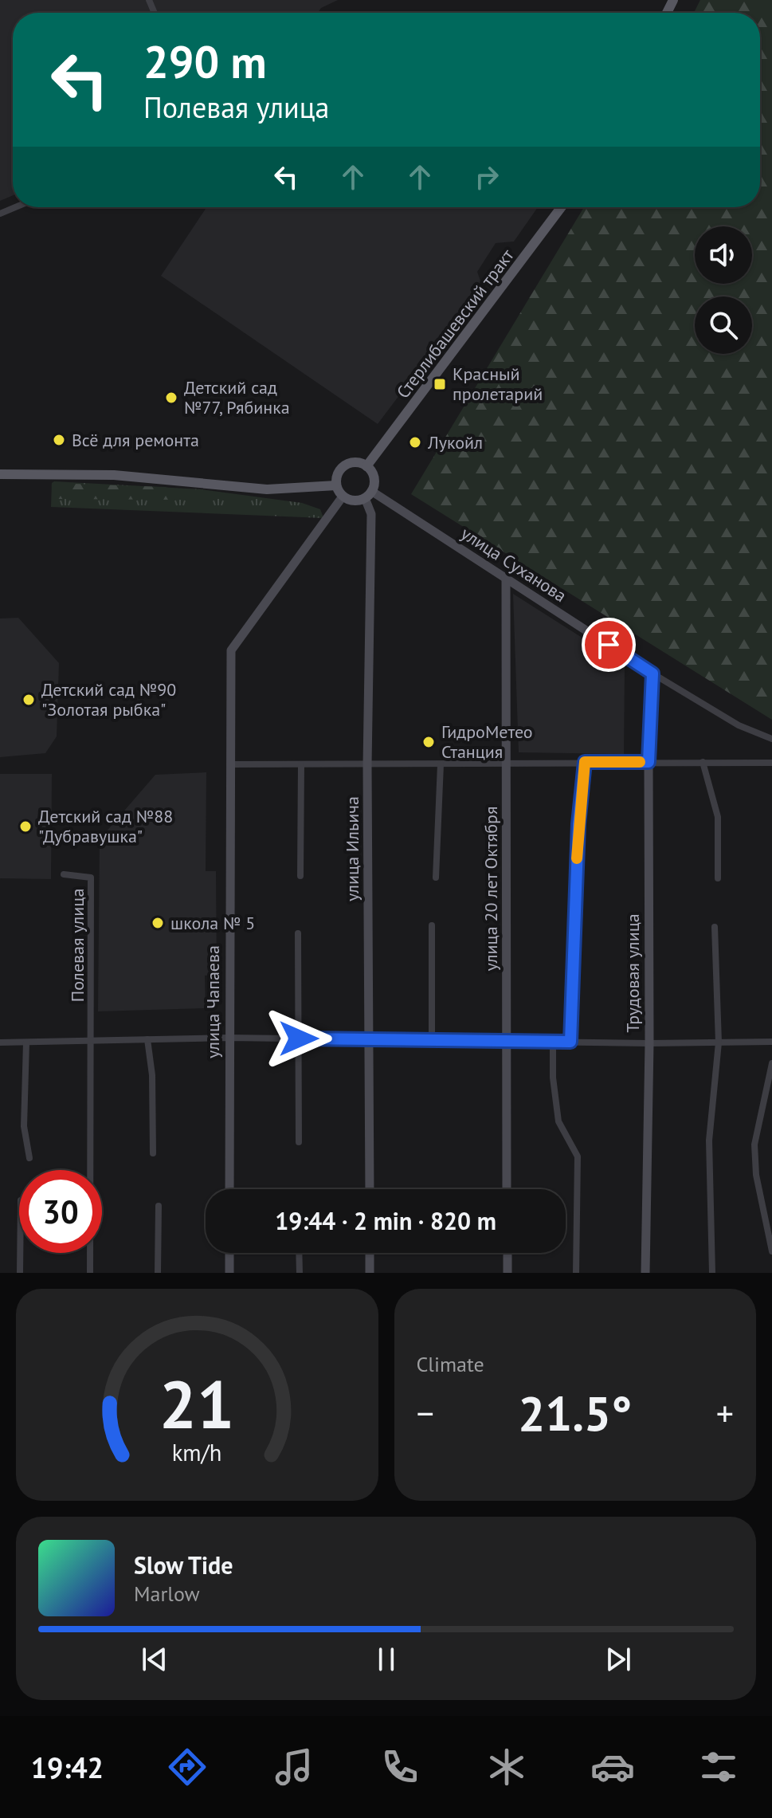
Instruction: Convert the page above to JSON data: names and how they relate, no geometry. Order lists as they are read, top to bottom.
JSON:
{
  "streets": {
    "main road": [
      "Стерлибашевский тракт",
      "улица Суханова",
      "улица Ильича",
      "улица 20 лет Октября",
      "Трудовая улица",
      "улица Чапаева"
    ],
    "street": ["Полевая улица"]
  },
  "crossings": [
    ["Стерлибашевский тракт", "улица Суханова"],
    ["Стерлибашевский тракт", "улица Ильича"],
    ["Стерлибашевский тракт", "улица Чапаева"],
    ["улица Суханова", "улица Ильича"],
    ["улица Суханова", "улица 20 лет Октября"],
    ["улица Суханова", "Трудовая улица"],
    ["улица Суханова", "улица Чапаева"],
    ["улица Ильича", "улица Чапаева"]
  ],
  "places": {
    "transit": ["Красный пролетарий"],
    "other": [
      "Детский сад №77, Рябинка",
      "Всё для ремонта",
      "Лукойл",
      "Детский сад №90 \"Золотая рыбка\"",
      "ГидроМетео Станция",
      "Детский сад №88 \"Дубравушка\"",
      "школа № 5"
    ]
  },
  "page": {
    "turn": ["290 m", "Полевая улица"],
    "limit": "30",
    "trip": "19:44 · 2 min · 820 m",
    "tile": "Climate",
    "heat": ["−", "21.5°", "+"],
    "song": ["Slow Tide", "Marlow"],
    "tabs": "19:42",
    "gauge": ["21", "km/h"]
  }
}
